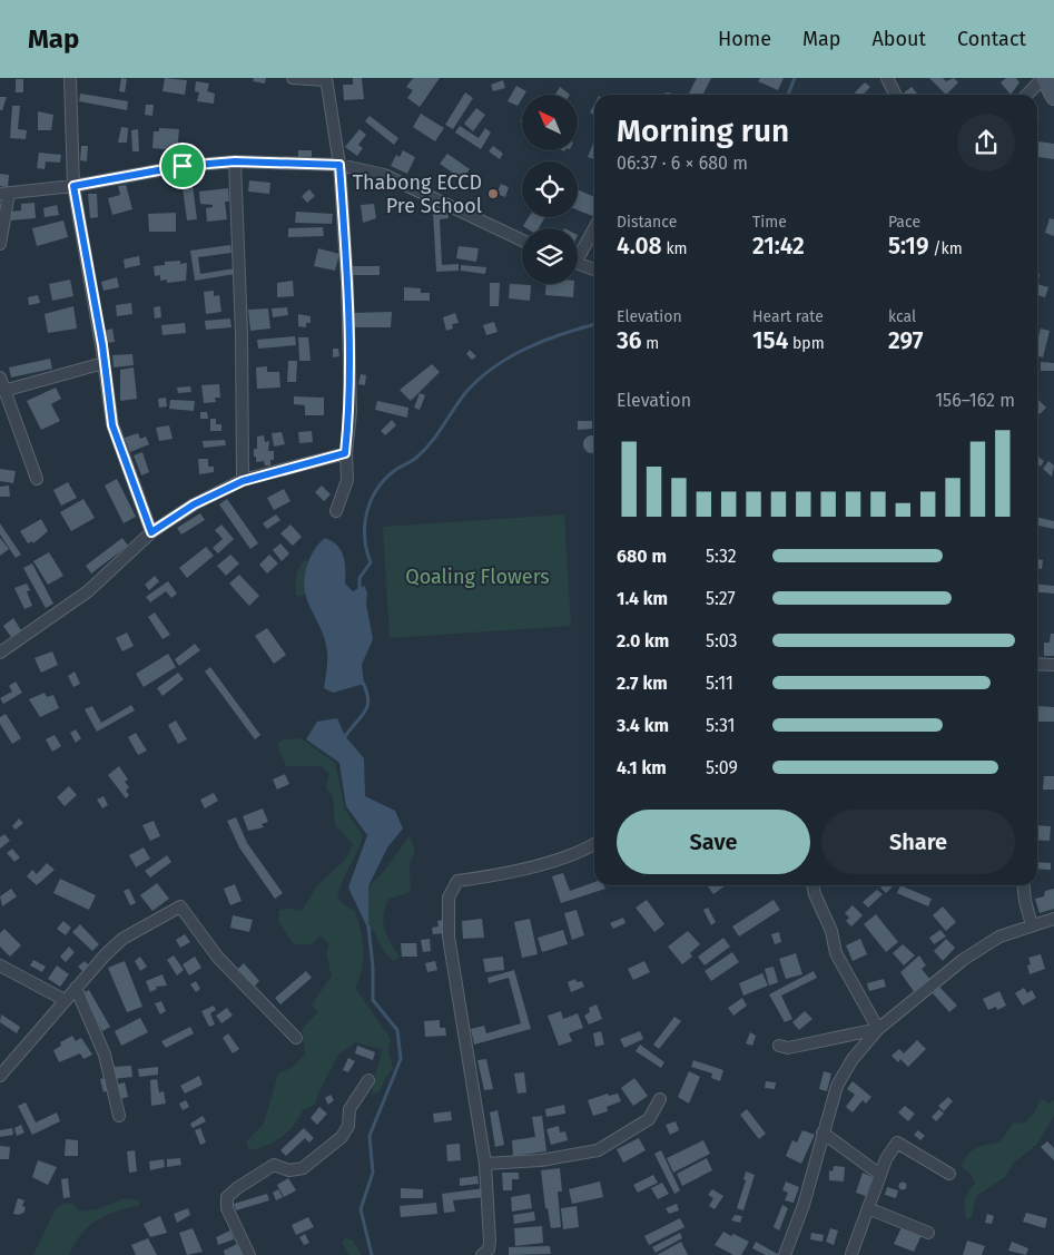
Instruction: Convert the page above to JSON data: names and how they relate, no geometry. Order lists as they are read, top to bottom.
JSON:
{
  "parks": ["Qoaling Flowers"],
  "places": ["Thabong ECCD Pre School"],
  "north": "top left",
  "page": {
    "header": "Map",
    "nav": [
      "Home",
      "Map",
      "About",
      "Contact"
    ],
    "heading": ["Morning run", "06:37 · 6 × 680 m"],
    "stats": [
      ["Distance", "4.08 km"],
      ["Time", "21:42"],
      ["Pace", "5:19 /km"],
      ["Elevation", "36 m"],
      ["Heart rate", "154 bpm"],
      ["kcal", "297"]
    ],
    "chart": ["Elevation", "156–162 m"],
    "list": [
      {
        "name": "680 m",
        "note": "5:32"
      },
      {
        "name": "1.4 km",
        "note": "5:27"
      },
      {
        "name": "2.0 km",
        "note": "5:03"
      },
      {
        "name": "2.7 km",
        "note": "5:11"
      },
      {
        "name": "3.4 km",
        "note": "5:31"
      },
      {
        "name": "4.1 km",
        "note": "5:09"
      }
    ],
    "buttons": ["Save", "Share"]
  }
}
